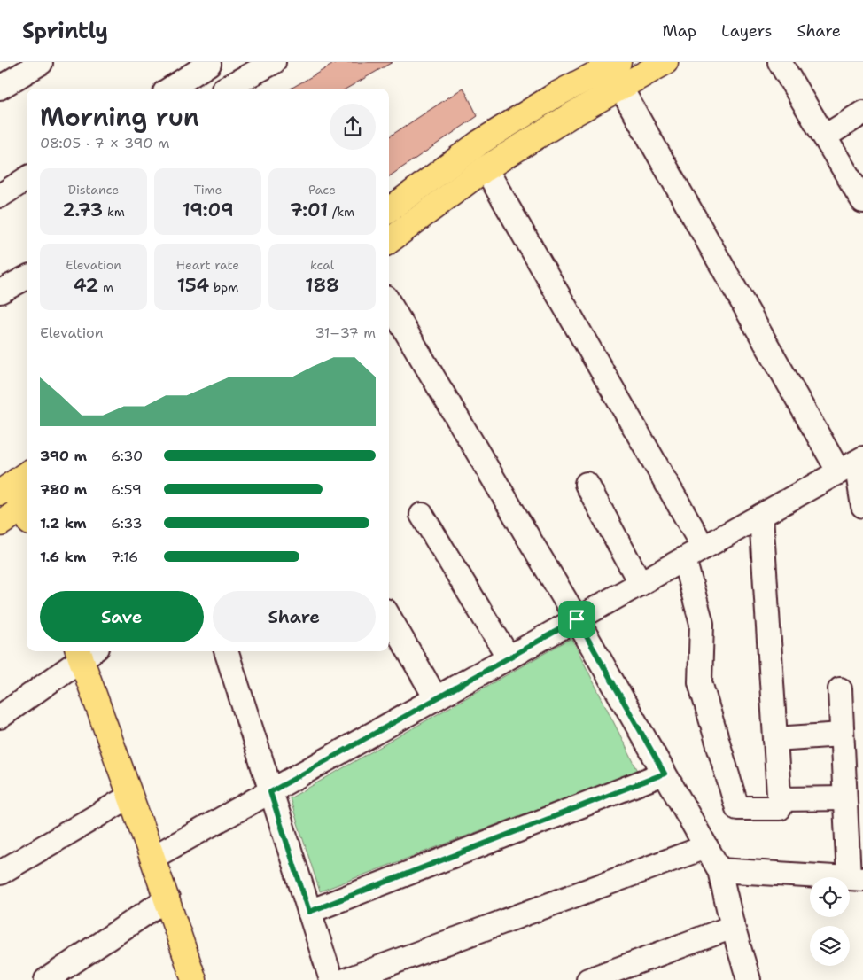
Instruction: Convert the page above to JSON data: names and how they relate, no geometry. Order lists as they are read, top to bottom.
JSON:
{
  "page": {
    "header": "Sprintly",
    "nav": ["Map", "Layers", "Share"],
    "heading": ["Morning run", "08:05 · 7 × 390 m"],
    "stats": [
      ["Distance", "2.73 km"],
      ["Time", "19:09"],
      ["Pace", "7:01 /km"],
      ["Elevation", "42 m"],
      ["Heart rate", "154 bpm"],
      ["kcal", "188"]
    ],
    "chart": ["Elevation", "31–37 m"],
    "list": [
      {
        "name": "390 m",
        "note": "6:30"
      },
      {
        "name": "780 m",
        "note": "6:59"
      },
      {
        "name": "1.2 km",
        "note": "6:33"
      },
      {
        "name": "1.6 km",
        "note": "7:16"
      }
    ],
    "buttons": ["Save", "Share"]
  }
}
